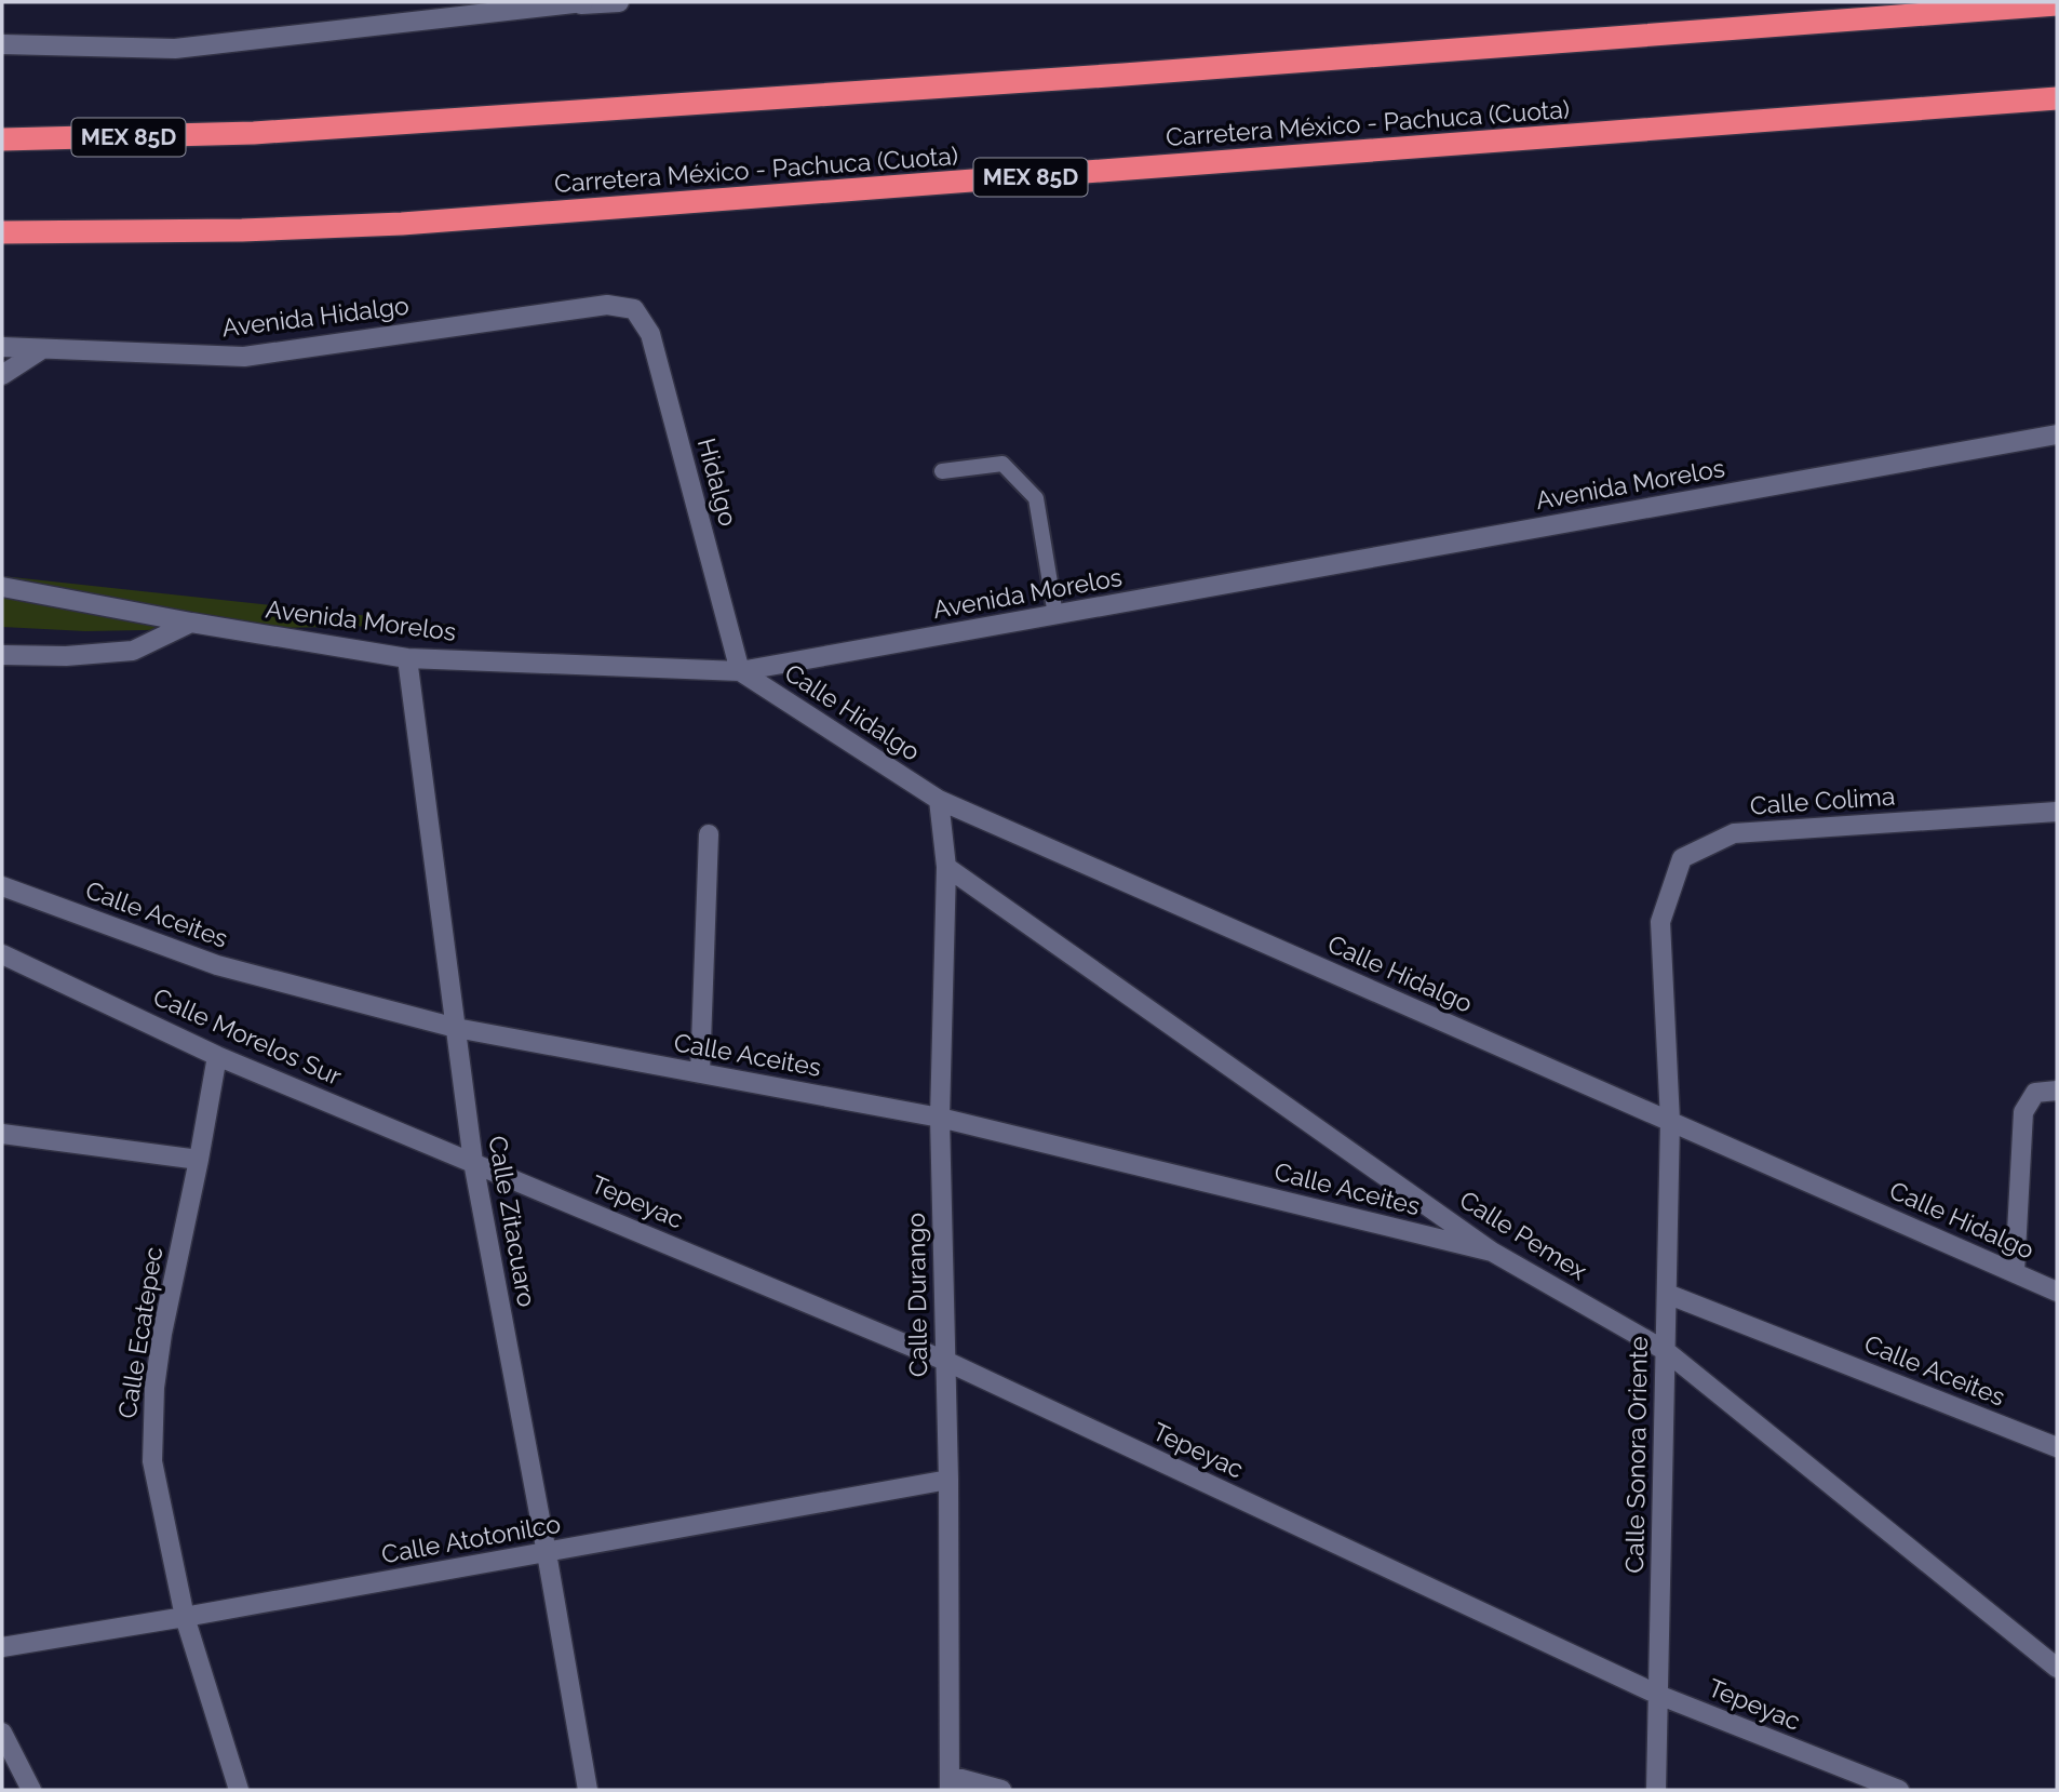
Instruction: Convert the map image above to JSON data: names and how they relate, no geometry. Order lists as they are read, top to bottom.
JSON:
{
  "streets": {
    "highway": ["Carretera México - Pachuca (Cuota)", "MEX 85D"],
    "street": [
      "Avenida Hidalgo",
      "Hidalgo",
      "Avenida Morelos",
      "Calle Hidalgo",
      "Calle Colima",
      "Calle Aceites",
      "Calle Morelos Sur",
      "Tepeyac",
      "Calle Zitacuaro",
      "Calle Pemex",
      "Calle Durango",
      "Calle Ecatepec",
      "Calle Sonora Oriente",
      "Calle Atotonilco"
    ]
  },
  "crossings": [
    ["Avenida Hidalgo", "Hidalgo"],
    ["Hidalgo", "Avenida Morelos"],
    ["Hidalgo", "Calle Hidalgo"],
    ["Avenida Morelos", "Calle Hidalgo"],
    ["Avenida Morelos", "Calle Zitacuaro"],
    ["Calle Hidalgo", "Calle Colima"],
    ["Calle Hidalgo", "Calle Durango"],
    ["Calle Hidalgo", "Calle Sonora Oriente"],
    ["Calle Colima", "Calle Sonora Oriente"],
    ["Calle Aceites", "Calle Zitacuaro"],
    ["Calle Aceites", "Calle Pemex"],
    ["Calle Aceites", "Calle Durango"],
    ["Calle Aceites", "Calle Sonora Oriente"],
    ["Calle Morelos Sur", "Tepeyac"],
    ["Calle Morelos Sur", "Calle Zitacuaro"],
    ["Calle Morelos Sur", "Calle Ecatepec"],
    ["Tepeyac", "Calle Zitacuaro"],
    ["Tepeyac", "Calle Durango"],
    ["Tepeyac", "Calle Sonora Oriente"],
    ["Calle Zitacuaro", "Calle Atotonilco"],
    ["Calle Pemex", "Calle Durango"],
    ["Calle Pemex", "Calle Sonora Oriente"],
    ["Calle Durango", "Calle Atotonilco"],
    ["Calle Ecatepec", "Calle Atotonilco"]
  ]
}
